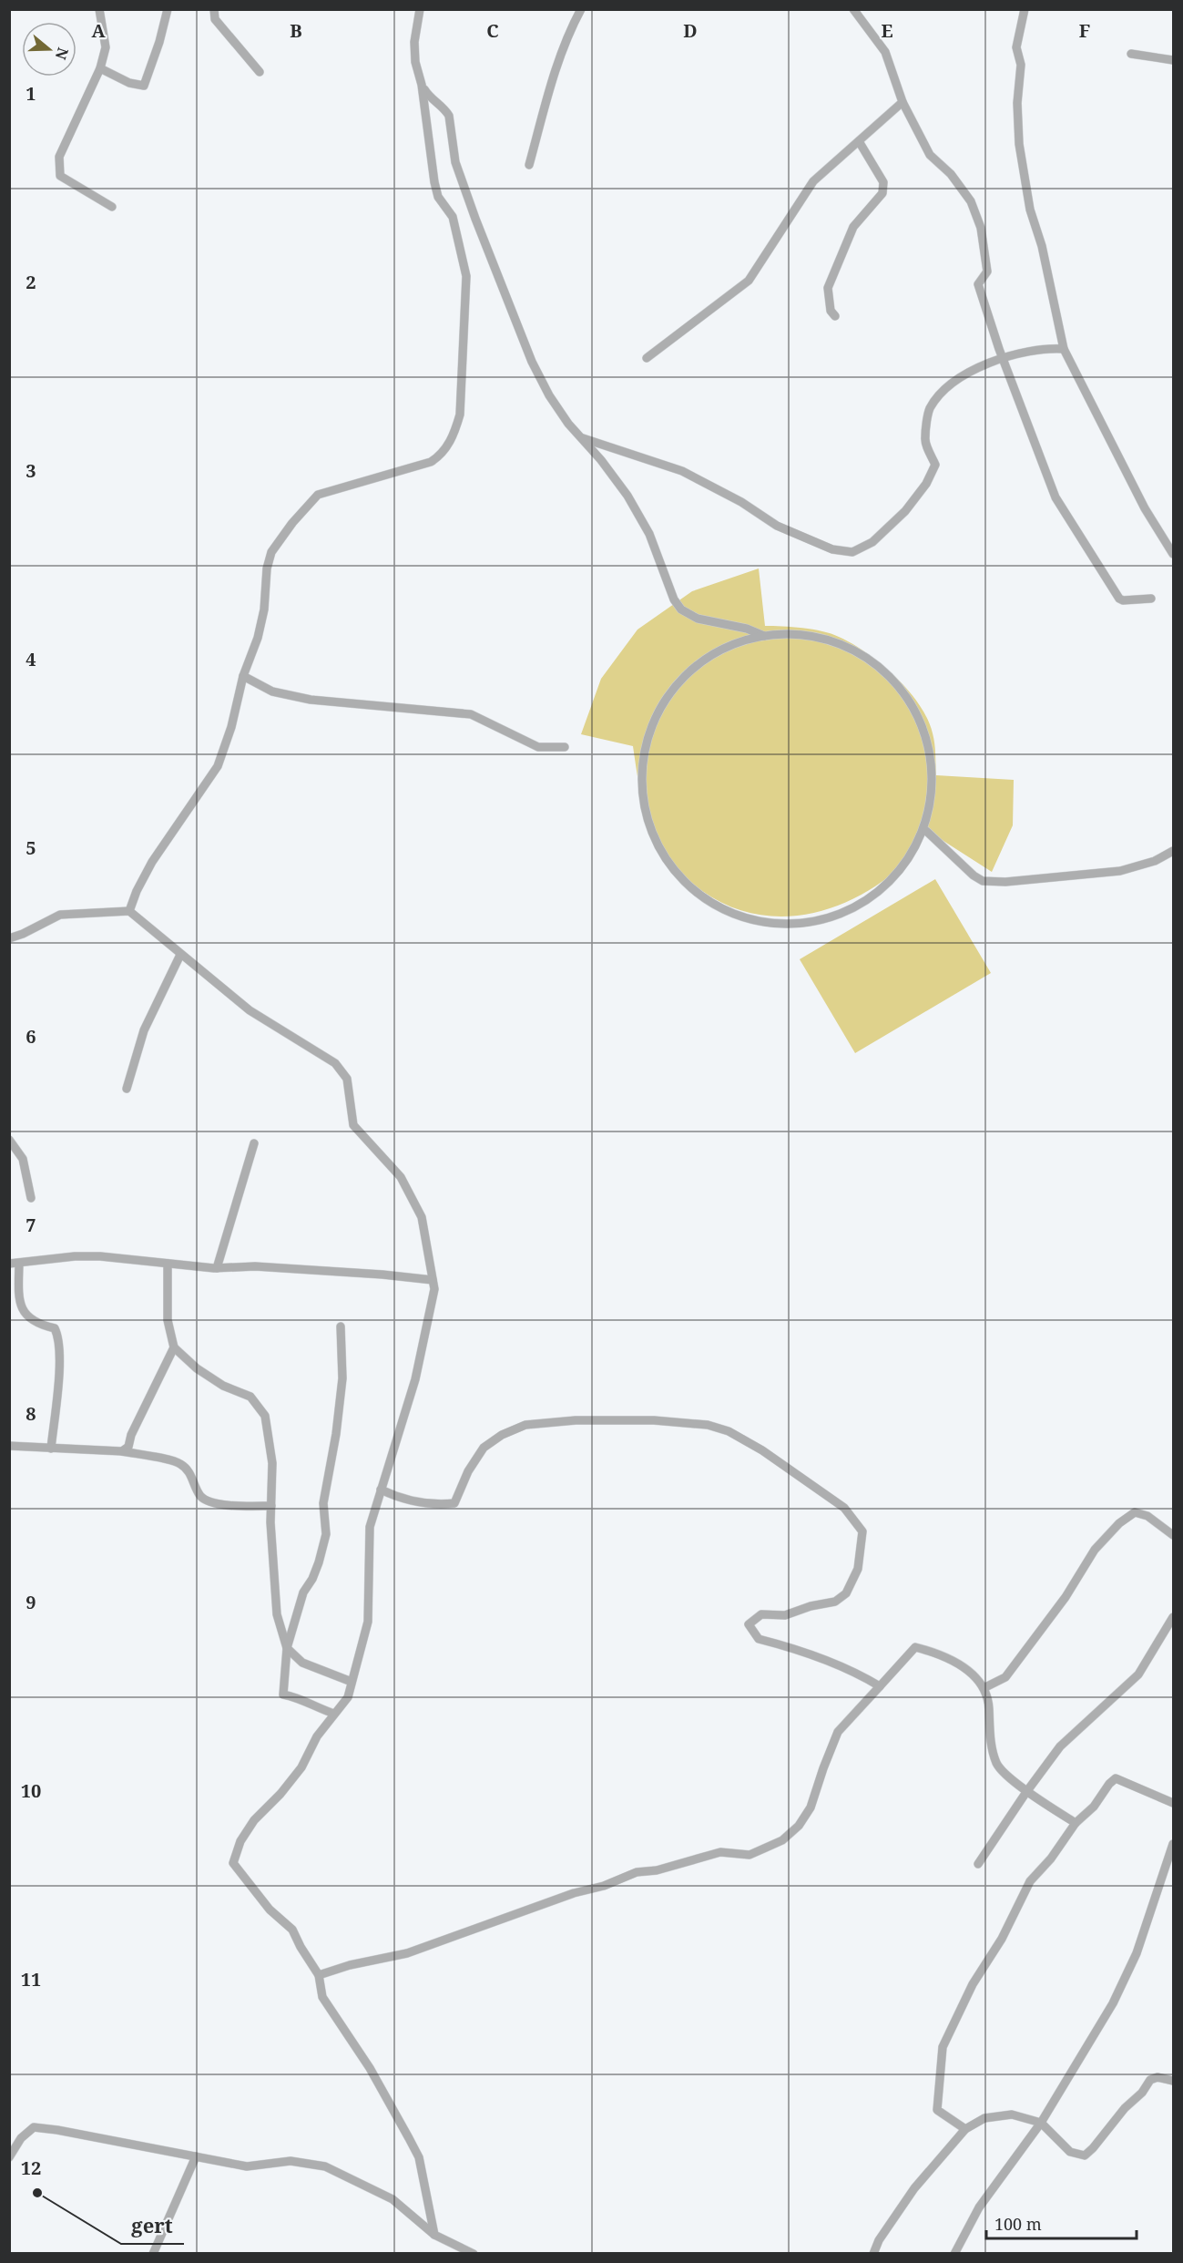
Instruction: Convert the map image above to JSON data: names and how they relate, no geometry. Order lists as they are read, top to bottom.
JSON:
{
  "places": ["gert"],
  "scale_bar": "100 m",
  "north": "right",
  "grid": {
    "columns": [
      "A",
      "B",
      "C",
      "D",
      "E",
      "F"
    ],
    "rows": [
      "1",
      "2",
      "3",
      "4",
      "5",
      "6",
      "7",
      "8",
      "9",
      "10",
      "11",
      "12"
    ]
  }
}
